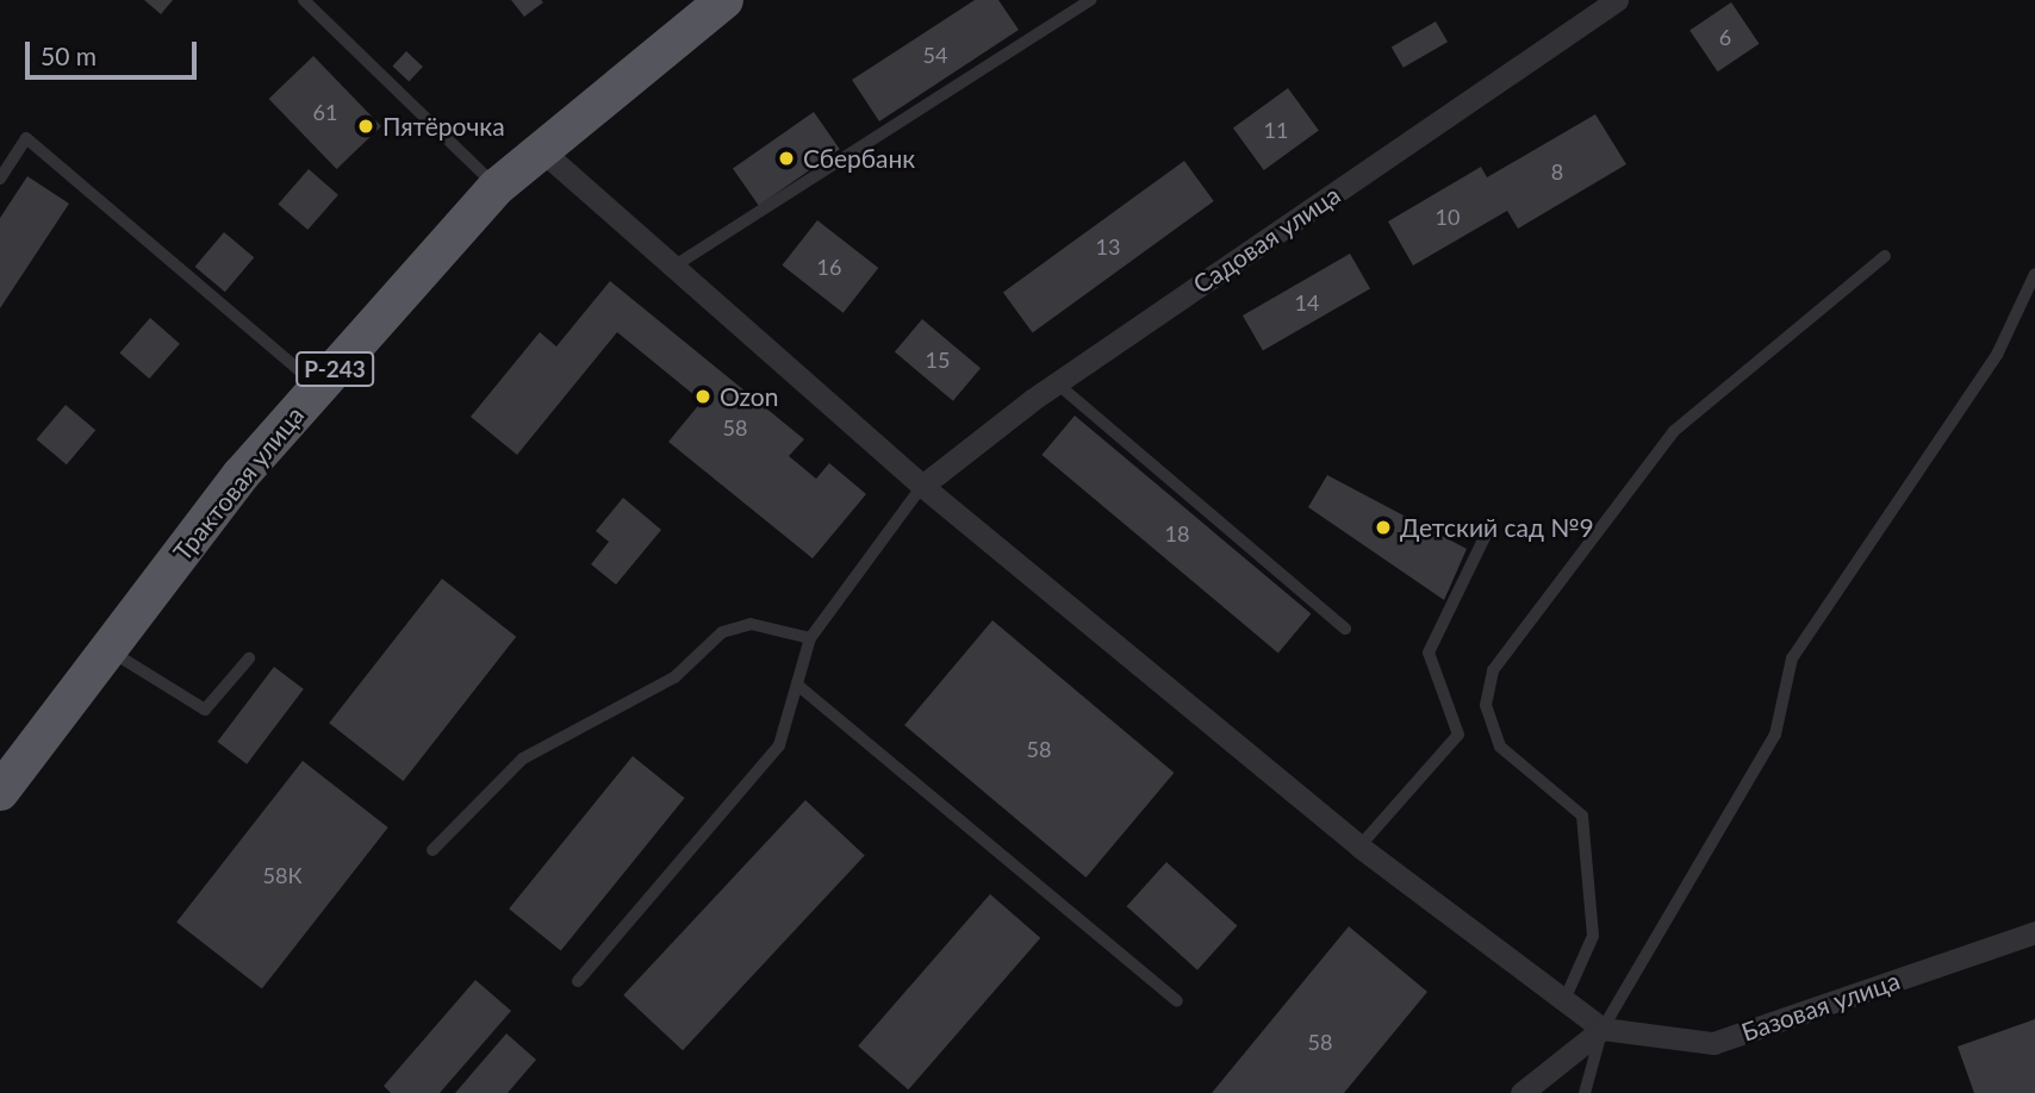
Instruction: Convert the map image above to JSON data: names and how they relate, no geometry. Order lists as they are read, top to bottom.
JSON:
{
  "streets": {
    "highway": ["Р-243", "Трактовая улица"],
    "street": ["Садовая улица", "Базовая улица"]
  },
  "places": [
    "Пятёрочка",
    "Сбербанк",
    "Ozon",
    "Детский сад №9"
  ],
  "house_numbers": [
    "6",
    "54",
    "61",
    "11",
    "8",
    "10",
    "13",
    "16",
    "14",
    "15",
    "58",
    "18",
    "58",
    "58К",
    "58"
  ],
  "scale_bar": "50 m"
}
